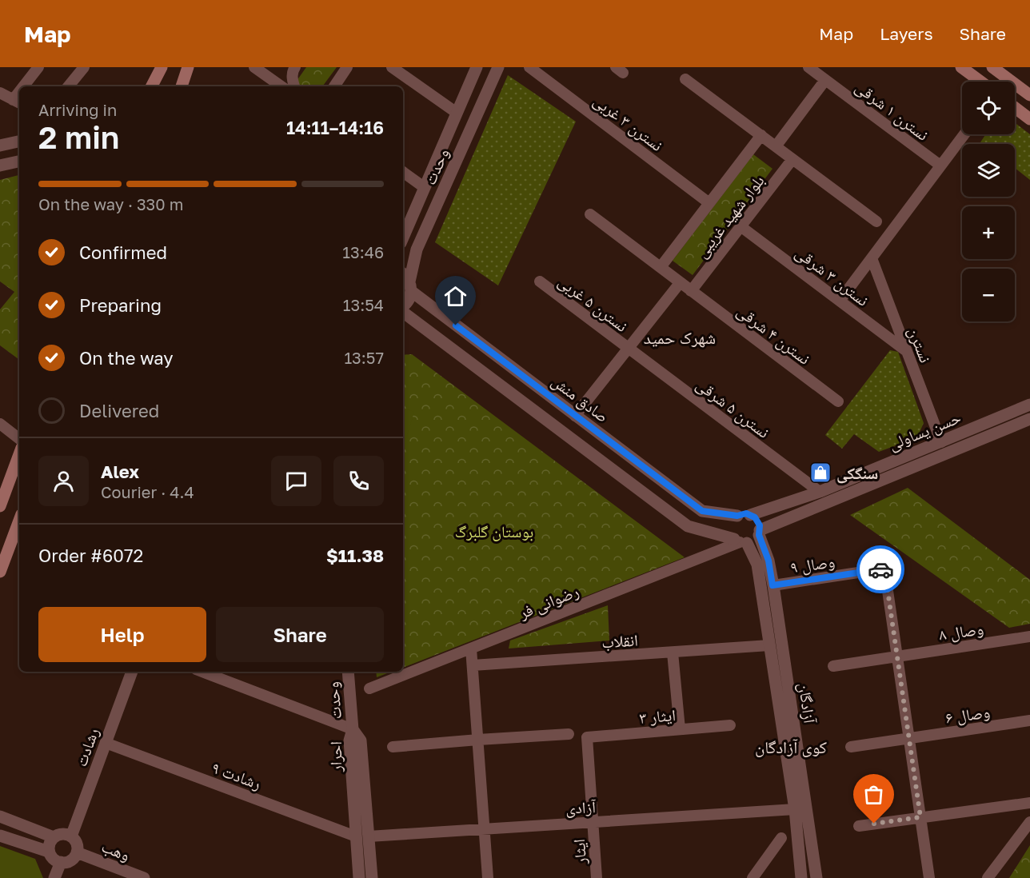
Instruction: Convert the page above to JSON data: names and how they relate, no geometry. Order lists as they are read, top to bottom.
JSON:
{
  "streets": {
    "street": [
      "نسترن ۱ شرقی",
      "نسترن ۳ غربی",
      "وحدت",
      "بلوار شهید غریبی",
      "نسترن ۳ شرقی",
      "نسترن ۵ غربی",
      "نسترن ۴ شرقی",
      "نسترن",
      "صادق منش",
      "نسترن ۵ شرقی",
      "حسن یساولی",
      "وصال ۹",
      "رضوانی فر",
      "وصال ۸",
      "انقلاب",
      "آزادگان",
      "وصال ۶",
      "ایثار ۳",
      "رشادت",
      "احرار",
      "رشادت ۹",
      "آزادی",
      "وهب",
      "ایثار"
    ]
  },
  "crossings": [
    ["نسترن ۳ غربی", "بلوار شهید غریبی"],
    ["وحدت", "صادق منش"],
    ["وحدت", "احرار"],
    ["بلوار شهید غریبی", "نسترن ۳ شرقی"],
    ["بلوار شهید غریبی", "نسترن ۴ شرقی"],
    ["نسترن ۳ شرقی", "نسترن"],
    ["نسترن ۵ غربی", "نسترن ۵ شرقی"],
    ["نسترن", "حسن یساولی"],
    ["صادق منش", "حسن یساولی"],
    ["صادق منش", "رضوانی فر"],
    ["صادق منش", "آزادگان"],
    ["نسترن ۵ شرقی", "حسن یساولی"],
    ["حسن یساولی", "رضوانی فر"],
    ["حسن یساولی", "آزادگان"],
    ["وصال ۹", "وصال ۸"],
    ["وصال ۹", "آزادگان"],
    ["رضوانی فر", "آزادگان"],
    ["انقلاب", "آزادگان"],
    ["آزادگان", "آزادی"],
    ["ایثار ۳", "ایثار"],
    ["رشادت", "رشادت ۹"],
    ["رشادت", "وهب"],
    ["احرار", "رشادت ۹"],
    ["احرار", "آزادی"],
    ["رشادت ۹", "آزادی"],
    ["آزادی", "ایثار"]
  ],
  "districts": ["شهرک حمید", "کوی آزادگان"],
  "parks": ["بوستان گلبرگ"],
  "places": {
    "shop": ["سنگکی"]
  },
  "page": {
    "header": "Map",
    "nav": ["Map", "Layers", "Share"],
    "map_buttons": ["+", "−"],
    "heading": ["2 min", "Arriving in", "14:11–14:16"],
    "panel": [
      "Alex",
      "Courier · 4.4",
      "Order #6072",
      "$11.38"
    ],
    "bar": "On the way · 330 m",
    "list": [
      ["Confirmed", "13:46"],
      ["Preparing", "13:54"],
      ["On the way", "13:57"],
      "Delivered"
    ],
    "buttons": ["Help", "Share"]
  }
}
